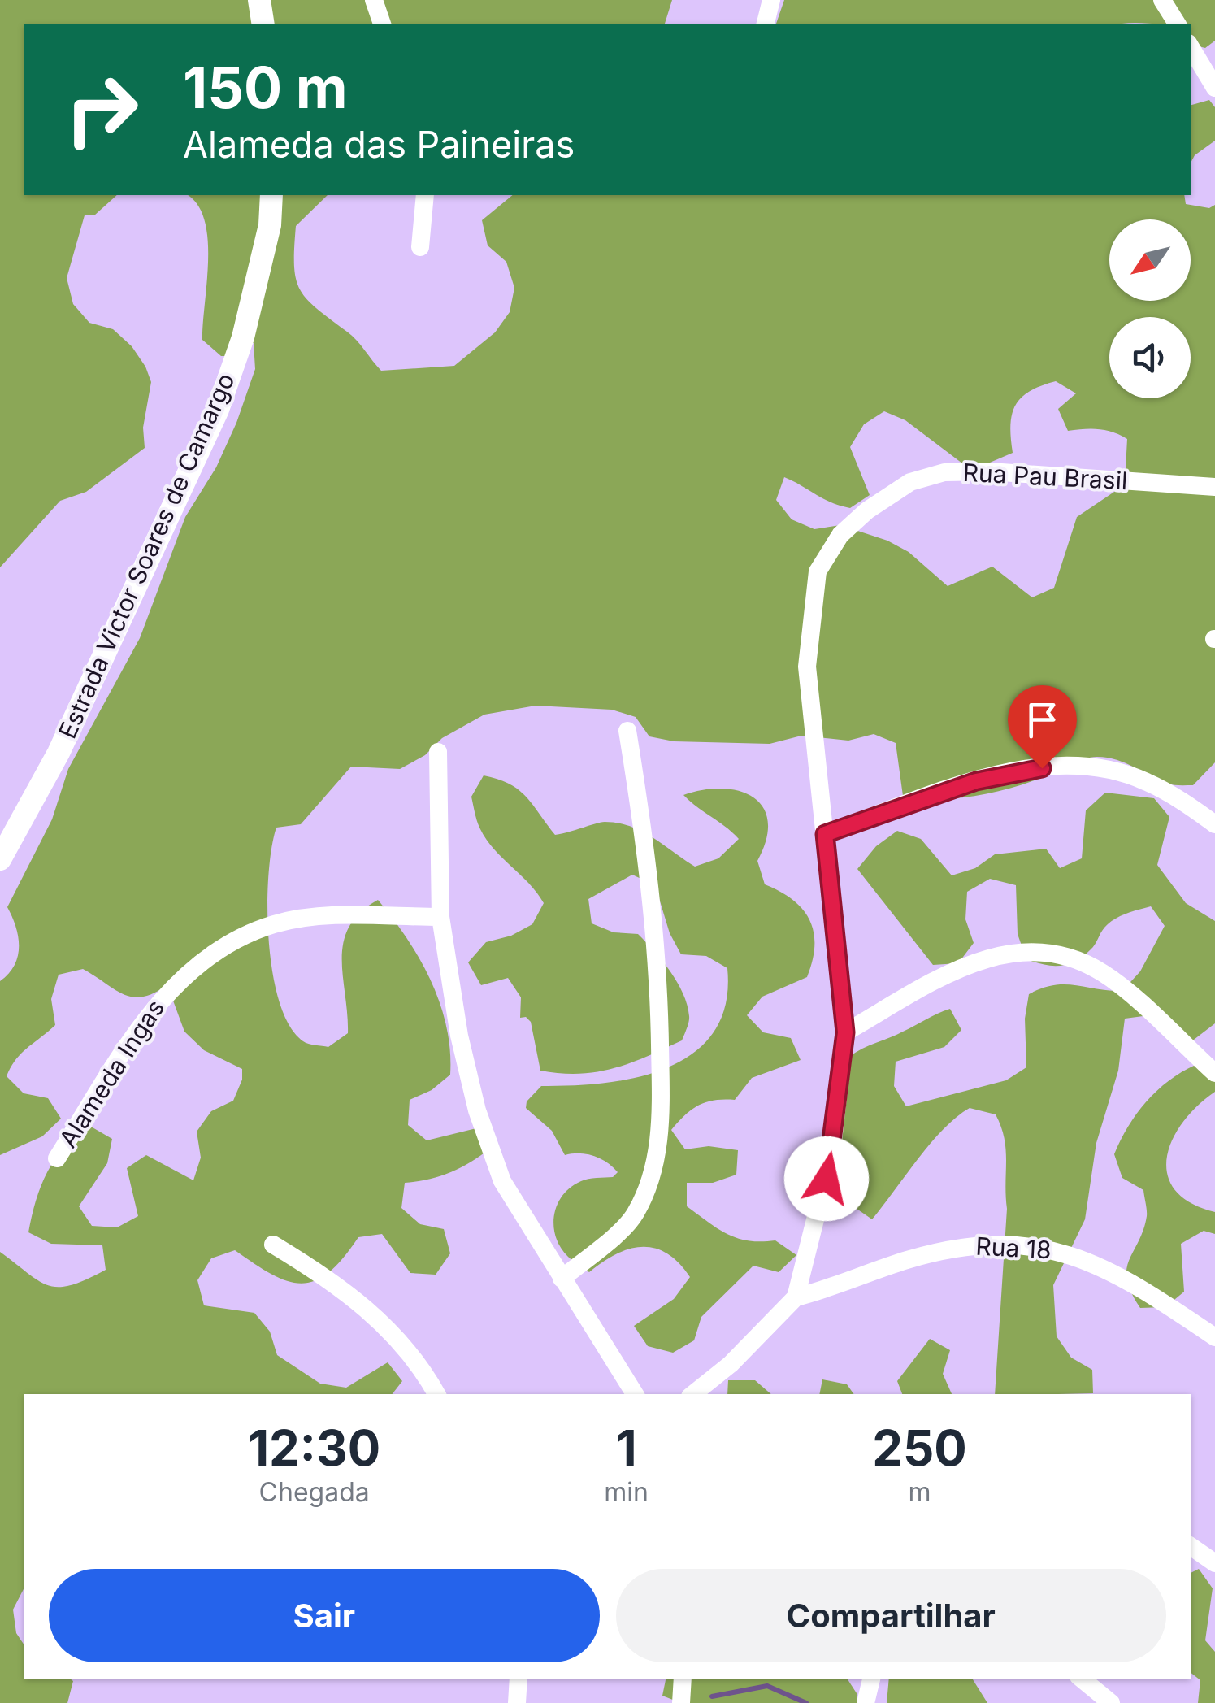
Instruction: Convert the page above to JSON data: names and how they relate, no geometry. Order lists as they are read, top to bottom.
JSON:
{
  "streets": {
    "main road": ["Estrada Victor Soares de Camargo"],
    "street": ["Rua Pau Brasil", "Alameda Ingas", "Rua 18"]
  },
  "crossings": [
    ["Rua Pau Brasil", "Rua 18"]
  ],
  "north": "bottom left",
  "page": {
    "turn": ["150 m", "Alameda das Paineiras"],
    "eta": [
      "12:30",
      "Chegada",
      "1",
      "min",
      "250",
      "m"
    ],
    "buttons": ["Sair", "Compartilhar"]
  }
}
